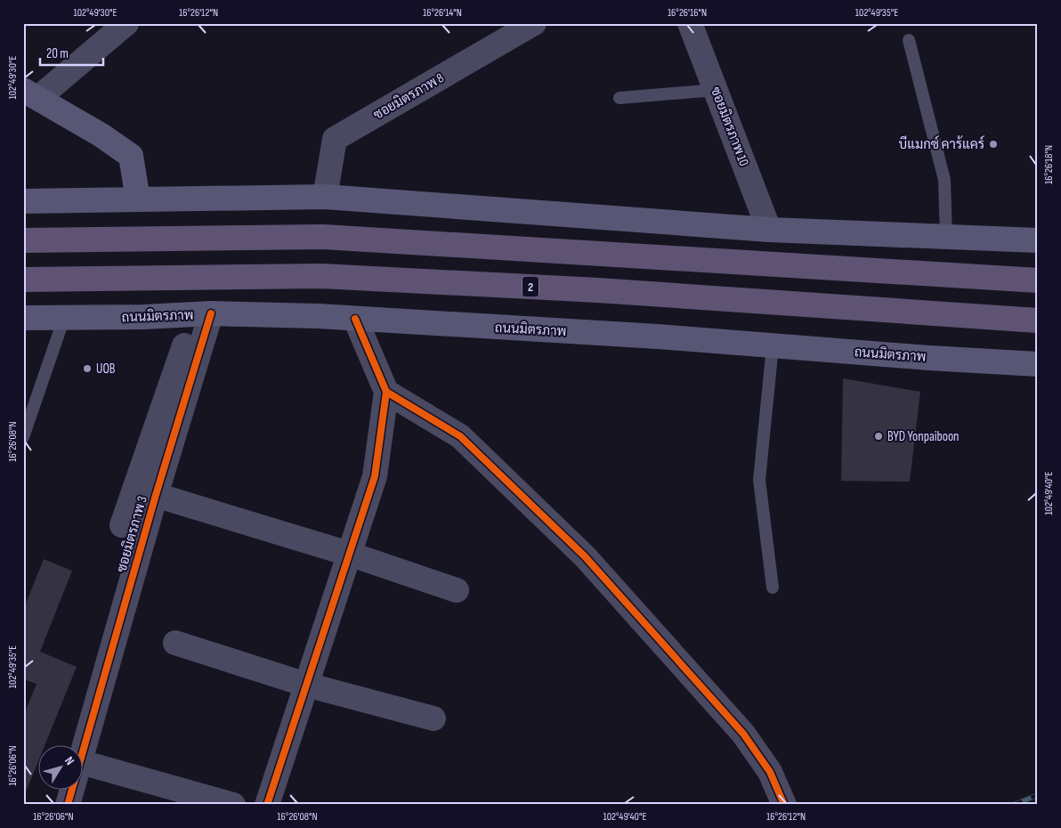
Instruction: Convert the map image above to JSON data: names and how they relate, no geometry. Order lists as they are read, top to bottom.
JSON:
{
  "streets": {
    "main road": ["2", "ถนนมิตรภาพ"],
    "street": ["ซอยมิตรภาพ 8", "ซอยมิตรภาพ 10", "ซอยมิตรภาพ 3"]
  },
  "crossings": [
    ["ถนนมิตรภาพ", "ซอยมิตรภาพ 3"]
  ],
  "places": ["บีแมกซ์ คาร้แคร์", "UOB", "BYD Yonpaiboon"],
  "scale_bar": "20 m",
  "north": "top right",
  "coordinates": [
    "102°49'30\"E",
    "16°26'12\"N",
    "16°26'14\"N",
    "16°26'16\"N",
    "102°49'35\"E",
    "16°26'18\"N",
    "16°26'08\"N",
    "102°49'40\"E",
    "16°26'06\"N"
  ]
}
